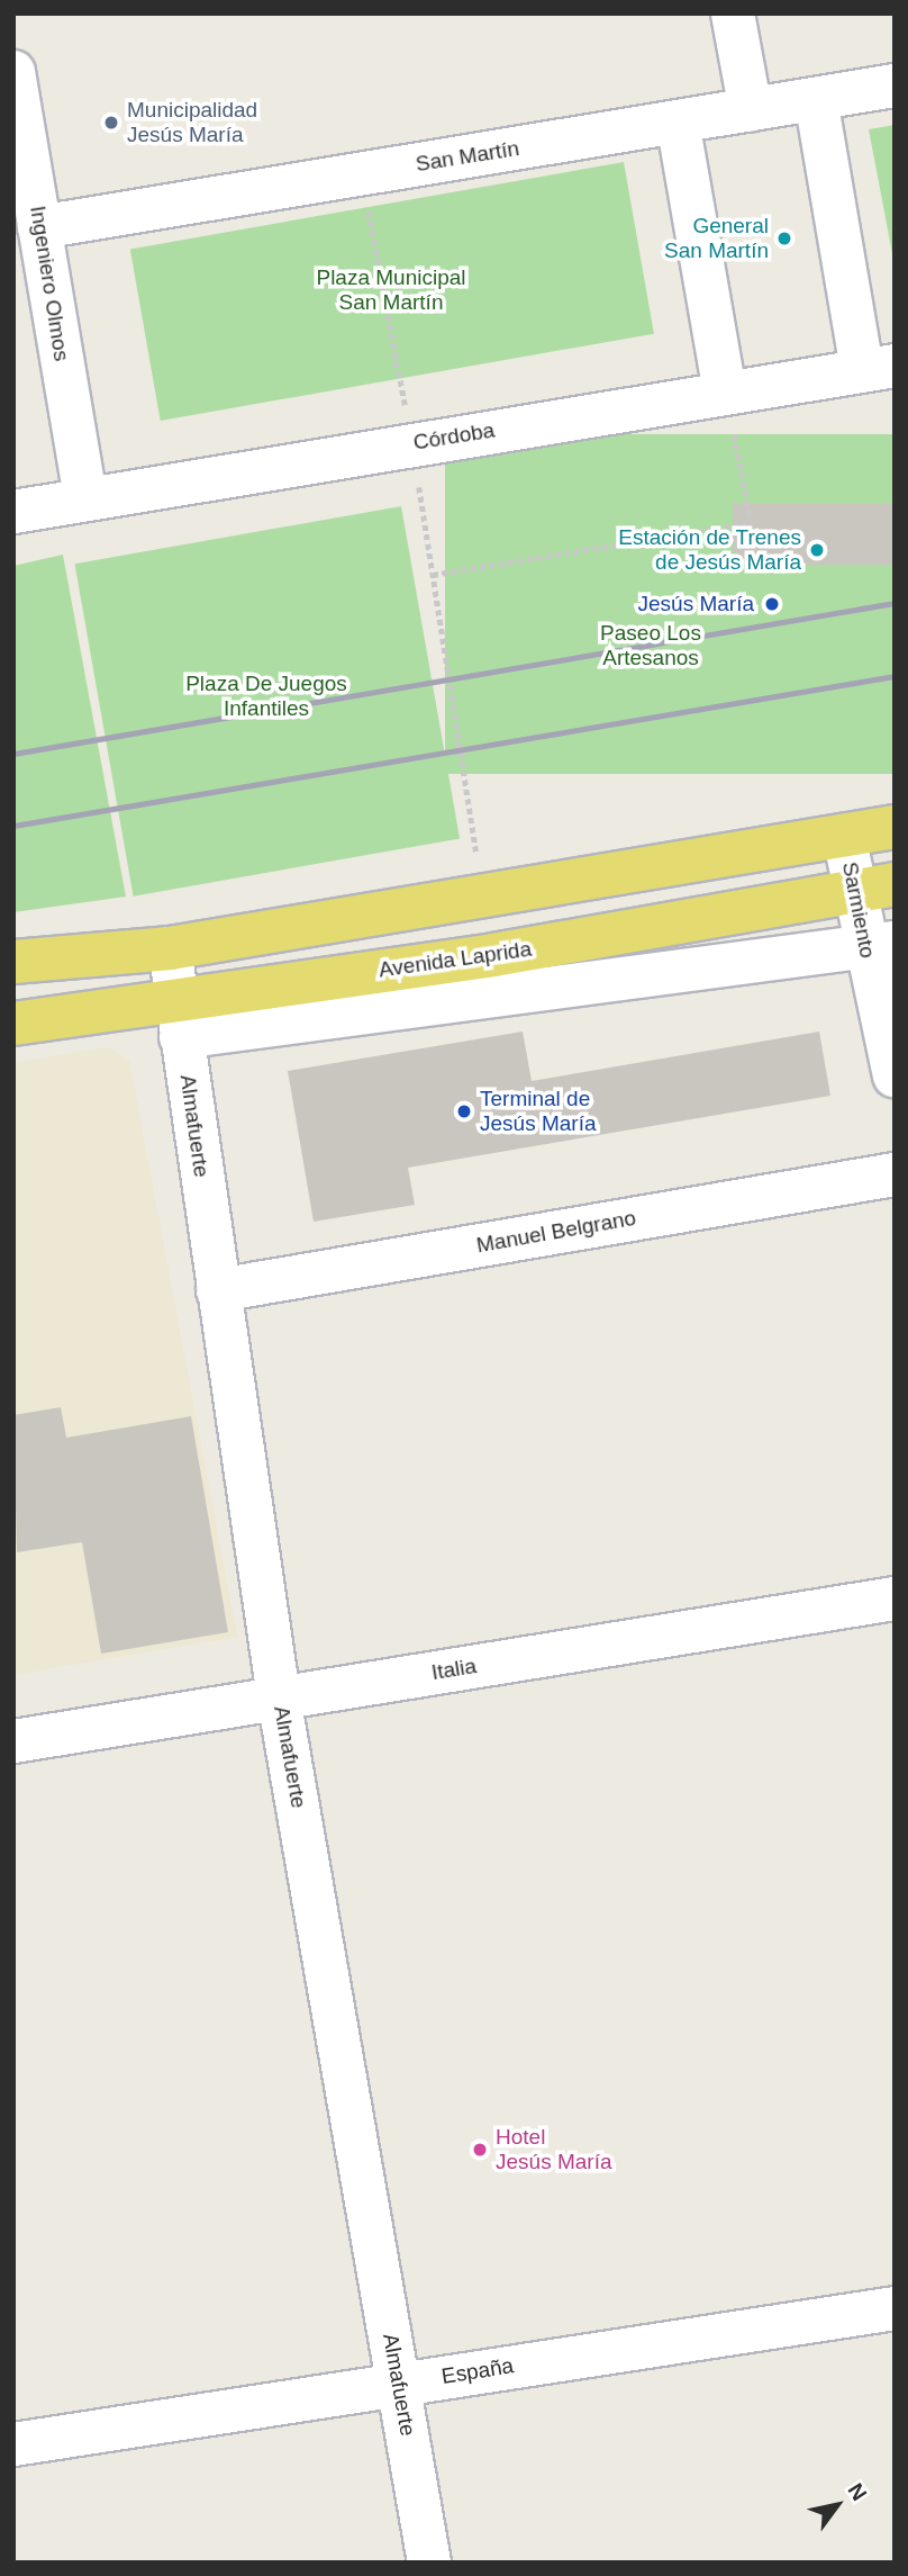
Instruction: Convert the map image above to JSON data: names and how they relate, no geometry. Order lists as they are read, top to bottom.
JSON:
{
  "streets": {
    "main road": ["Avenida Laprida"],
    "street": [
      "San Martín",
      "Ingeniero Olmos",
      "Córdoba",
      "Sarmiento",
      "Almafuerte",
      "Manuel Belgrano",
      "Italia",
      "España"
    ]
  },
  "crossings": [
    ["San Martín", "Ingeniero Olmos"],
    ["Ingeniero Olmos", "Córdoba"],
    ["Sarmiento", "Avenida Laprida"],
    ["Avenida Laprida", "Almafuerte"],
    ["Almafuerte", "Manuel Belgrano"],
    ["Almafuerte", "Italia"],
    ["Almafuerte", "España"]
  ],
  "parks": ["Plaza Municipal San Martín", "Paseo Los Artesanos", "Plaza De Juegos Infantiles"],
  "places": [
    "Municipalidad Jesús María",
    "General San Martín",
    "Estación de Trenes de Jesús María",
    "Jesús María",
    "Terminal de Jesús María",
    "Hotel Jesús María"
  ],
  "north": "top right"
}
